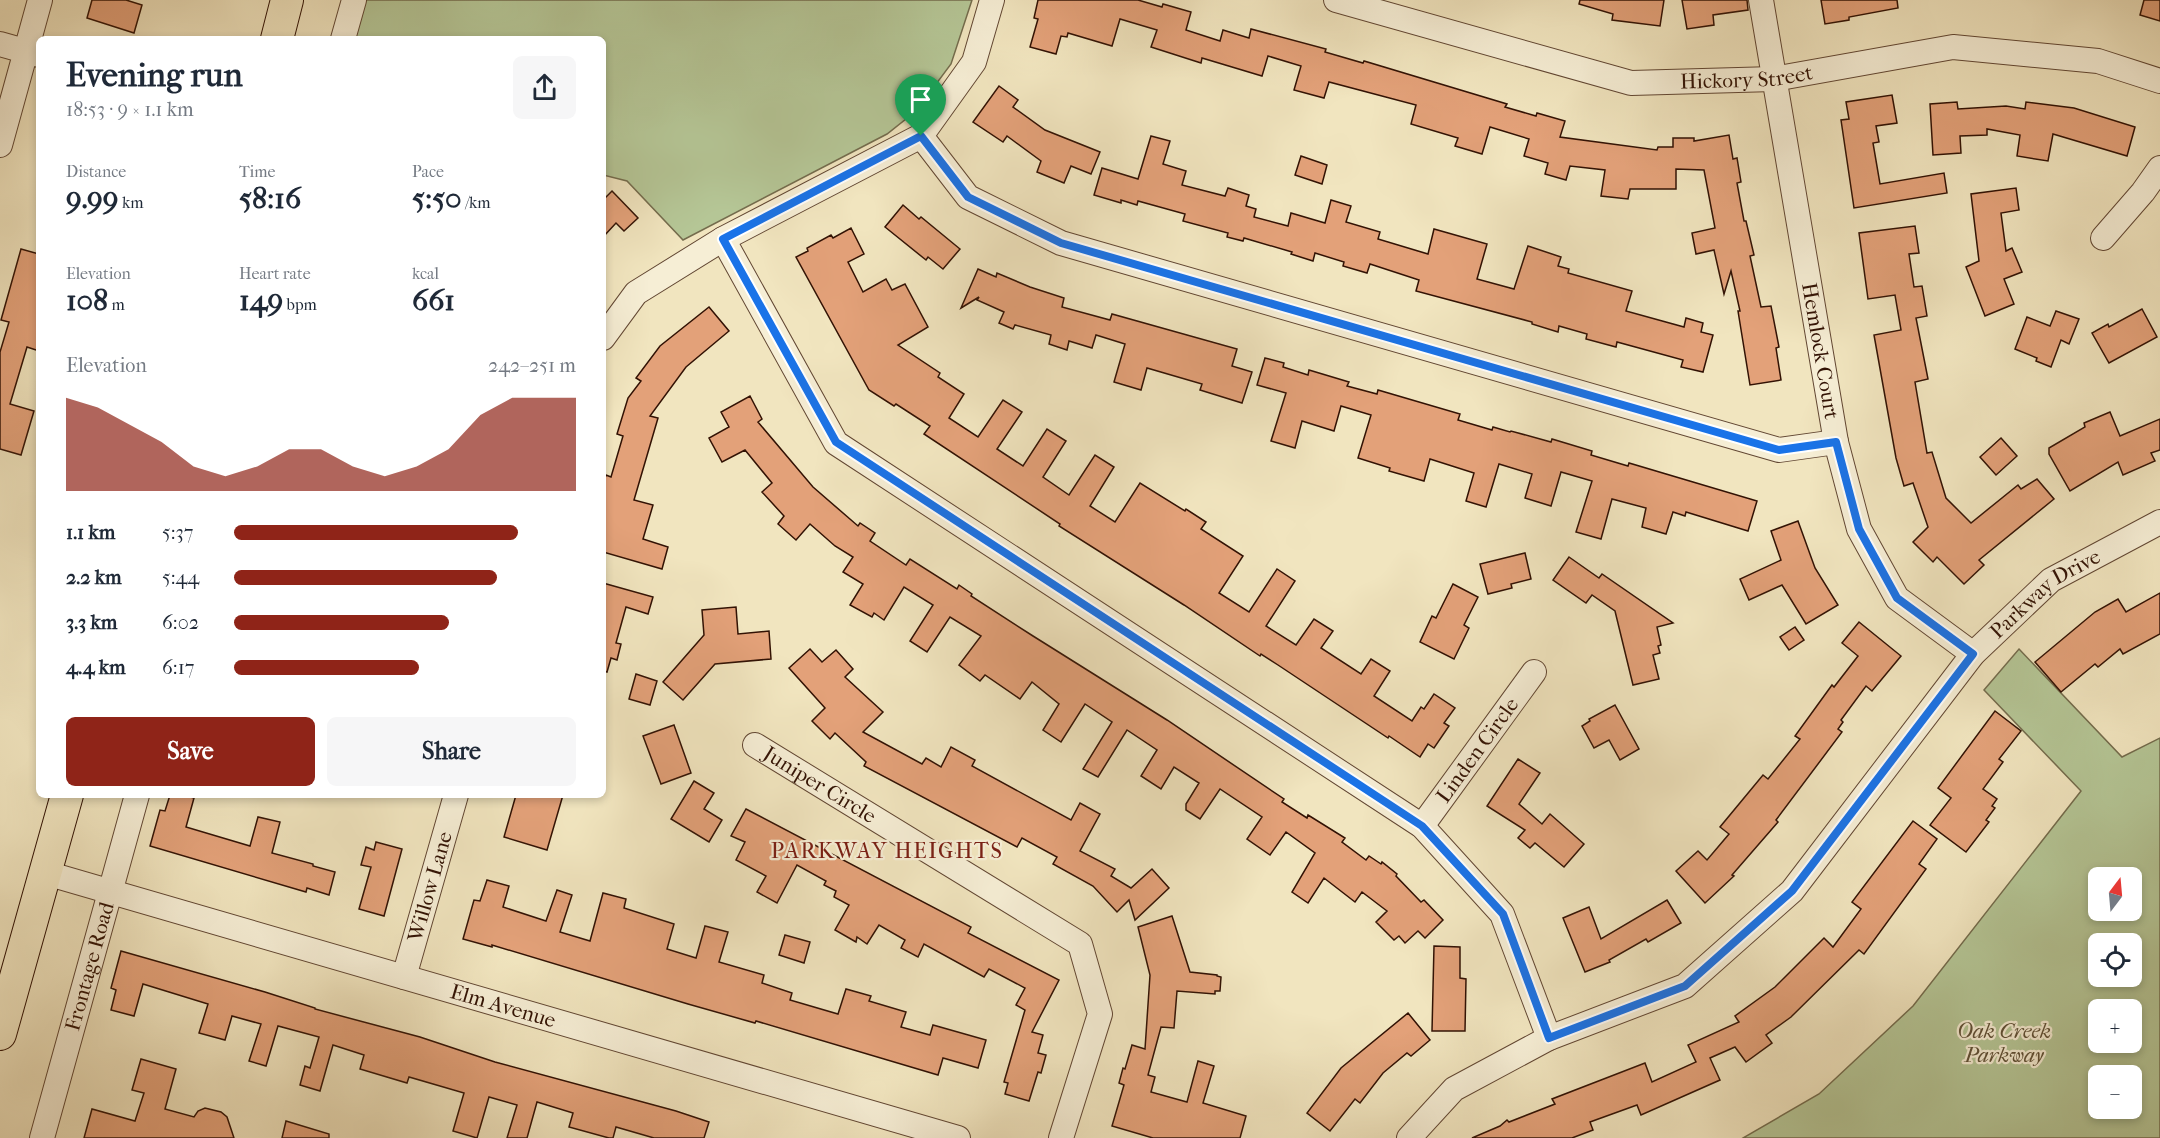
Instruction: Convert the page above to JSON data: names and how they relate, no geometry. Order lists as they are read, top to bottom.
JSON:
{
  "streets": {
    "street": [
      "Hickory Street",
      "Hemlock Court",
      "Parkway Drive",
      "Linden Circle",
      "Juniper Circle",
      "Willow Lane",
      "Frontage Road",
      "Elm Avenue"
    ]
  },
  "crossings": [
    ["Hickory Street", "Hemlock Court"],
    ["Hemlock Court", "Parkway Drive"],
    ["Willow Lane", "Elm Avenue"],
    ["Frontage Road", "Elm Avenue"]
  ],
  "districts": ["PARKWAY HEIGHTS"],
  "parks": ["Oak Creek Parkway"],
  "north": "top",
  "page": {
    "heading": ["Evening run", "18:53 · 9 × 1.1 km"],
    "stats": [
      ["Distance", "9.99 km"],
      ["Time", "58:16"],
      ["Pace", "5:50 /km"],
      ["Elevation", "108 m"],
      ["Heart rate", "149 bpm"],
      ["kcal", "661"]
    ],
    "chart": ["Elevation", "242–251 m"],
    "list": [
      {
        "name": "1.1 km",
        "note": "5:37"
      },
      {
        "name": "2.2 km",
        "note": "5:44"
      },
      {
        "name": "3.3 km",
        "note": "6:02"
      },
      {
        "name": "4.4 km",
        "note": "6:17"
      }
    ],
    "buttons": ["Save", "Share"],
    "map_buttons": ["+", "−"]
  }
}
